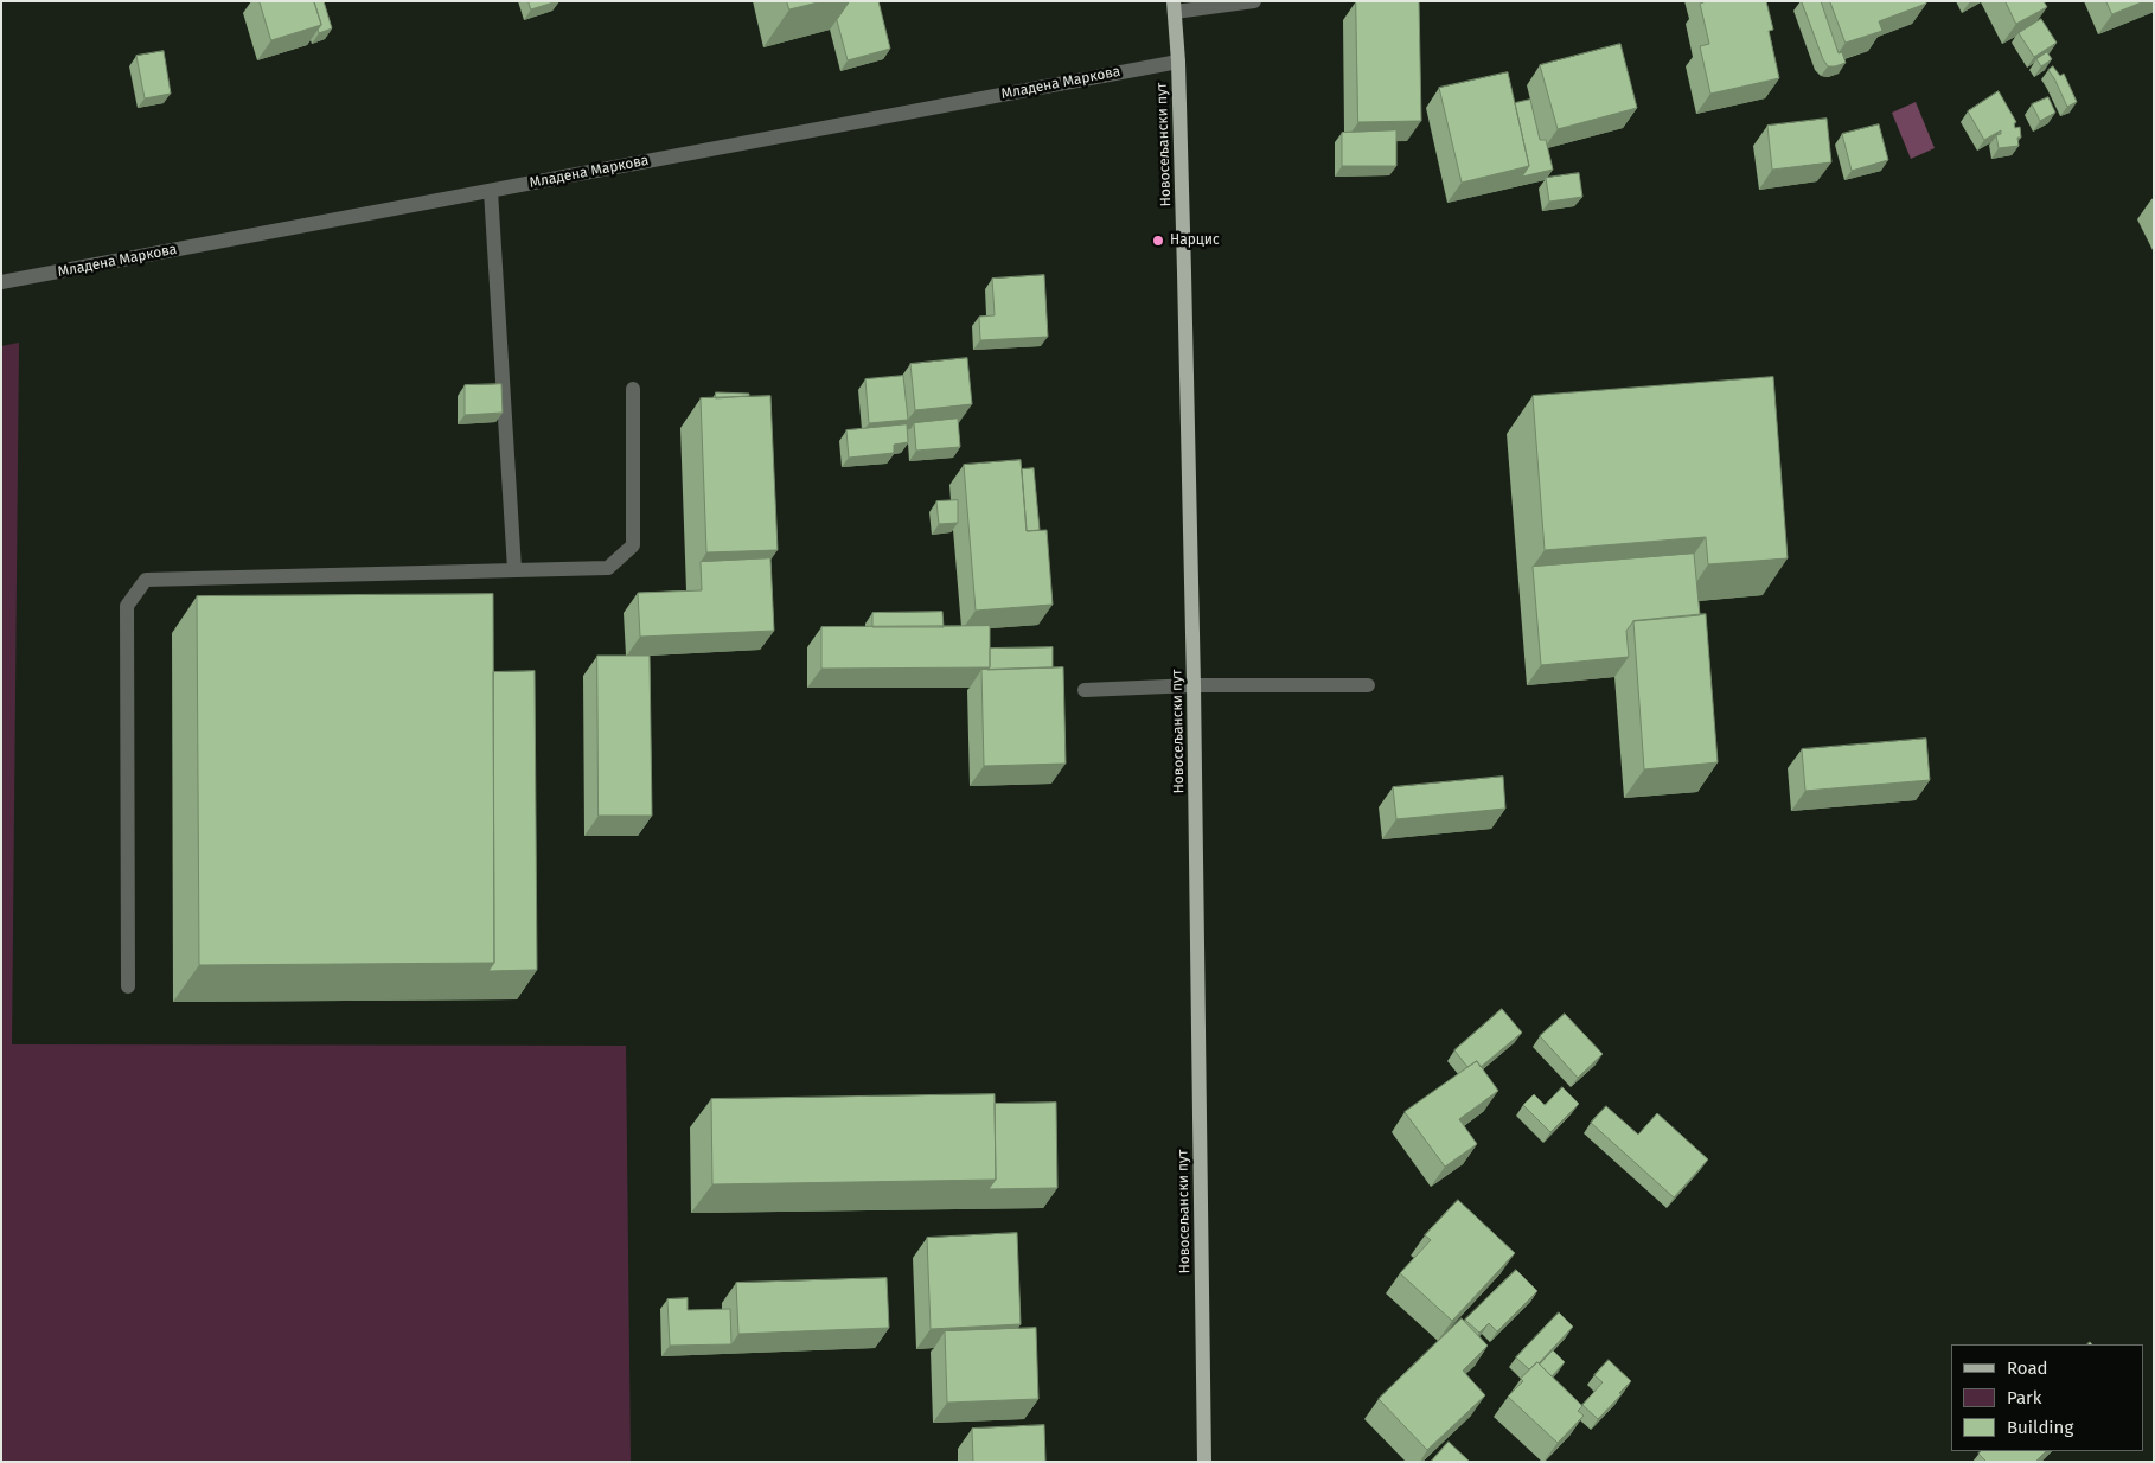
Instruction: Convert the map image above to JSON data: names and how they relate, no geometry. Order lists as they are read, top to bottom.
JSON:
{
  "streets": {
    "main road": ["Новосељански пут"],
    "street": ["Младена Маркова"]
  },
  "crossings": [
    ["Младена Маркова", "Новосељански пут"]
  ],
  "places": ["Нарцис"],
  "legend": ["Road", "Park", "Building"]
}
